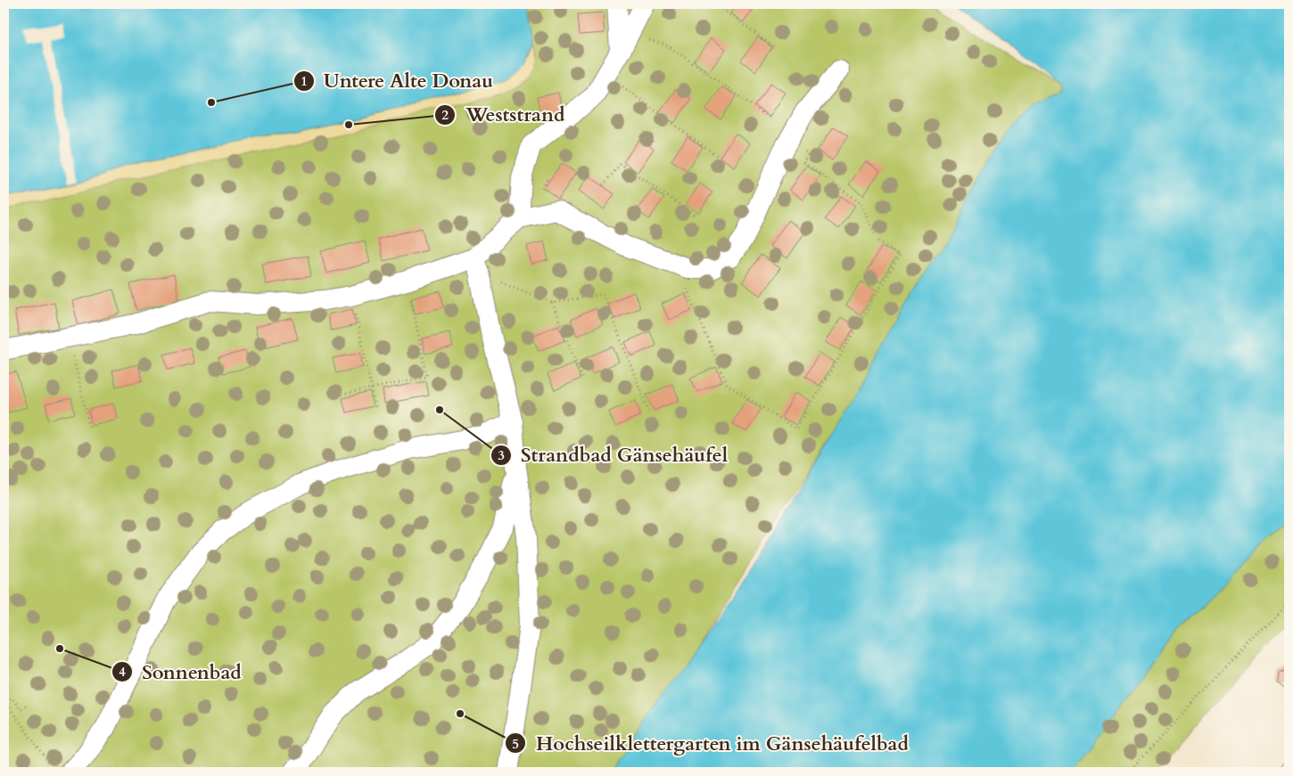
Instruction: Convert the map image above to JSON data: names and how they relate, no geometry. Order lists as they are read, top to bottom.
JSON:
{
  "places": [
    "Untere Alte Donau",
    "Weststrand",
    "Strandbad Gänsehäufel",
    "Sonnenbad",
    "Hochseilklettergarten im Gänsehäufelbad"
  ]
}
